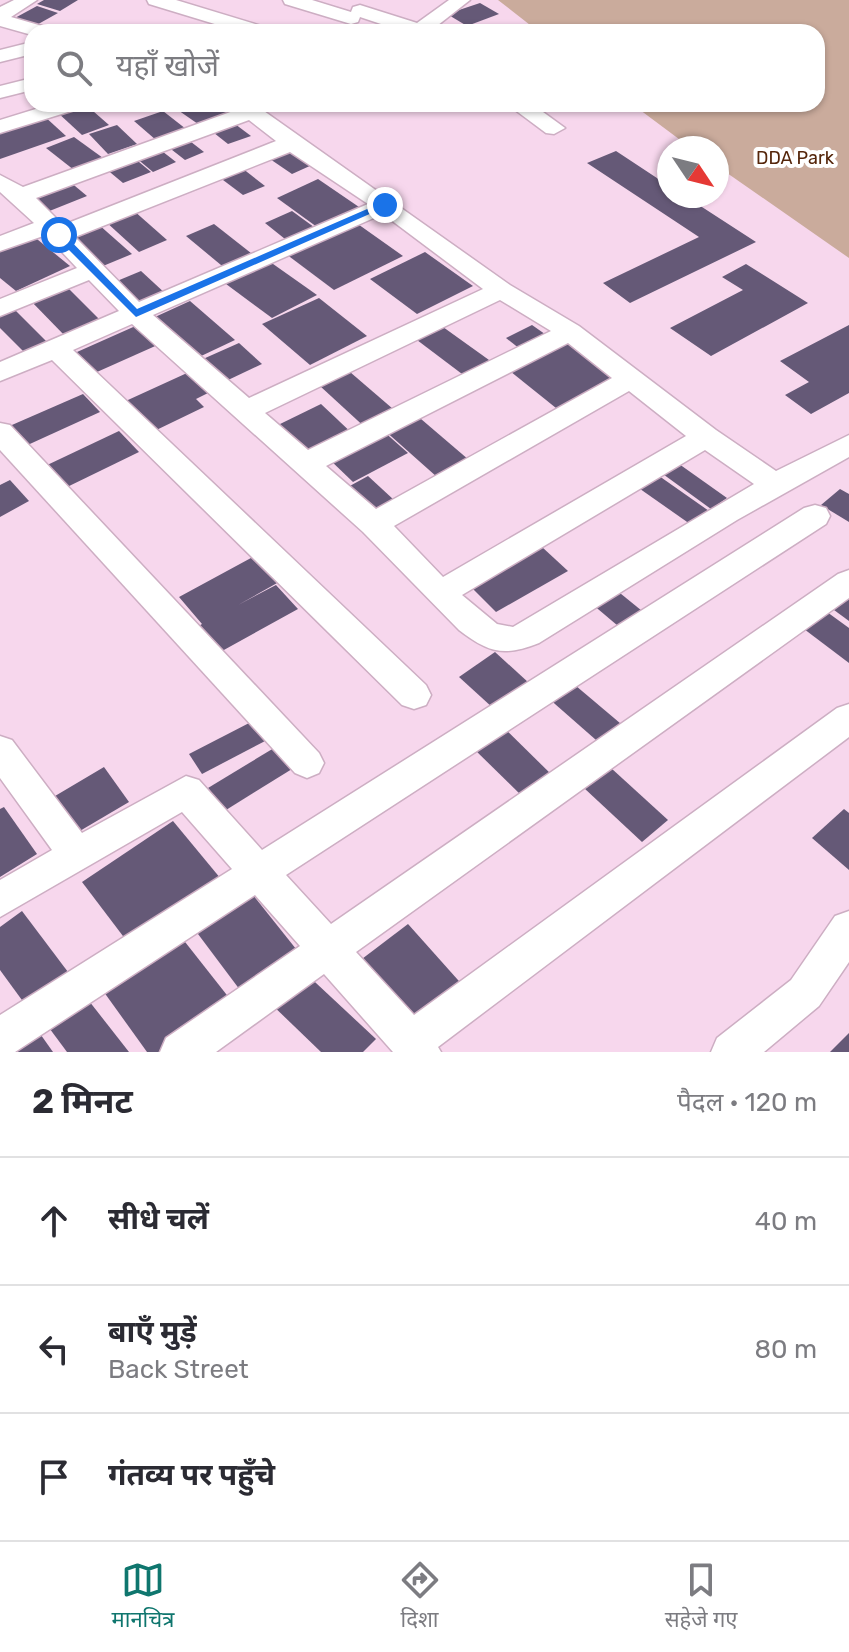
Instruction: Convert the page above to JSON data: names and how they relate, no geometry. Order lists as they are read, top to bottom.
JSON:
{
  "parks": ["DDA Park"],
  "north": "bottom right",
  "page": {
    "search": "यहाँ खोजें",
    "heading": ["2 मिनट", "पैदल · 120 m"],
    "list": [
      ["सीधे चलें", "40 m"],
      ["बाएँ मुड़ें", "Back Street", "80 m"],
      "गंतव्य पर पहुँचे"
    ],
    "nav": ["मानचित्र", "दिशा", "सहेजे गए"]
  }
}
